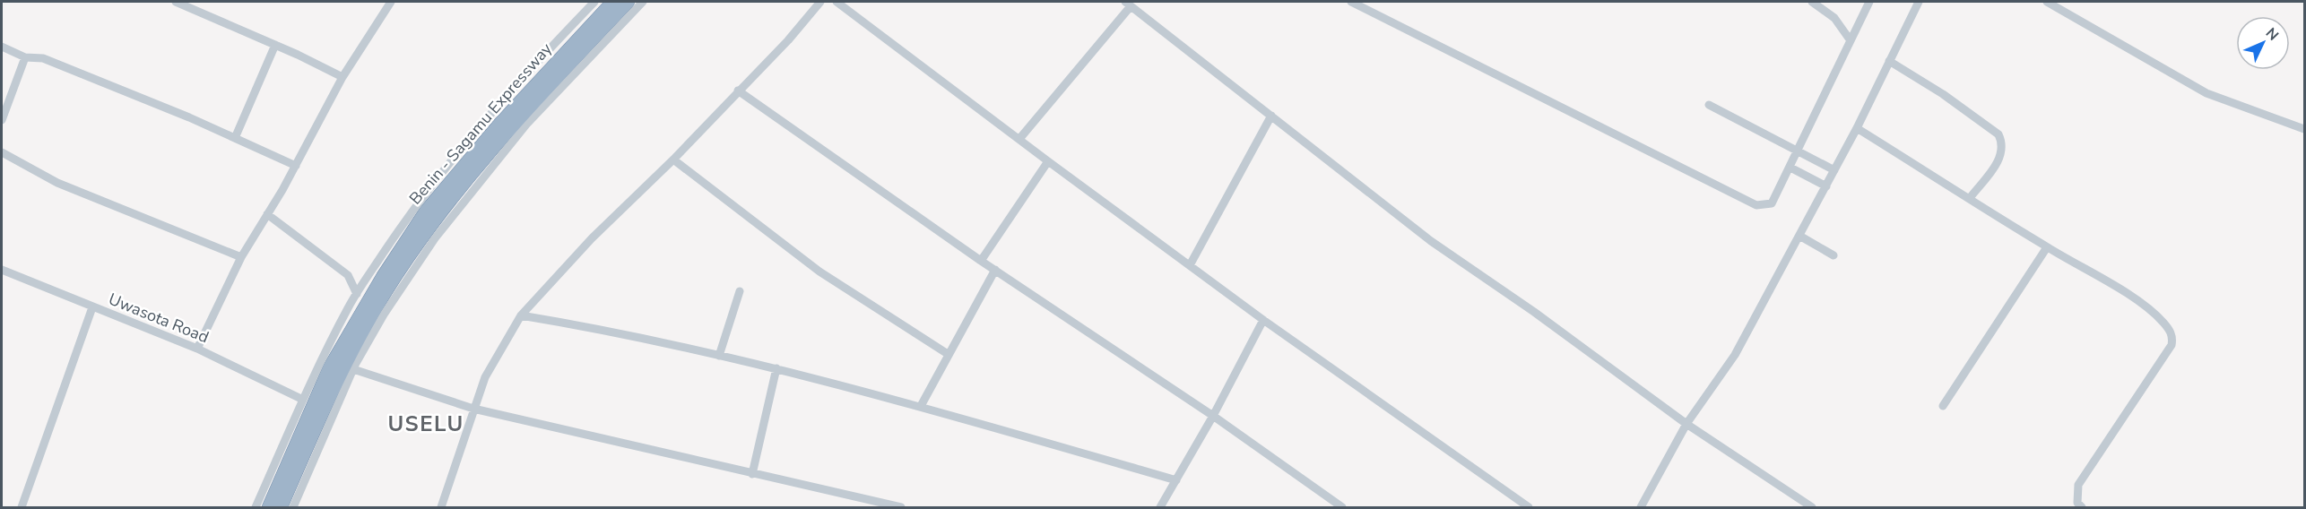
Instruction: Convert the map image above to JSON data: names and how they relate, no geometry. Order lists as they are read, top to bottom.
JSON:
{
  "streets": {
    "highway": ["Benin - Sagamu Expressway"],
    "street": ["Uwasota Road"]
  },
  "districts": ["USELU"],
  "north": "top right"
}
